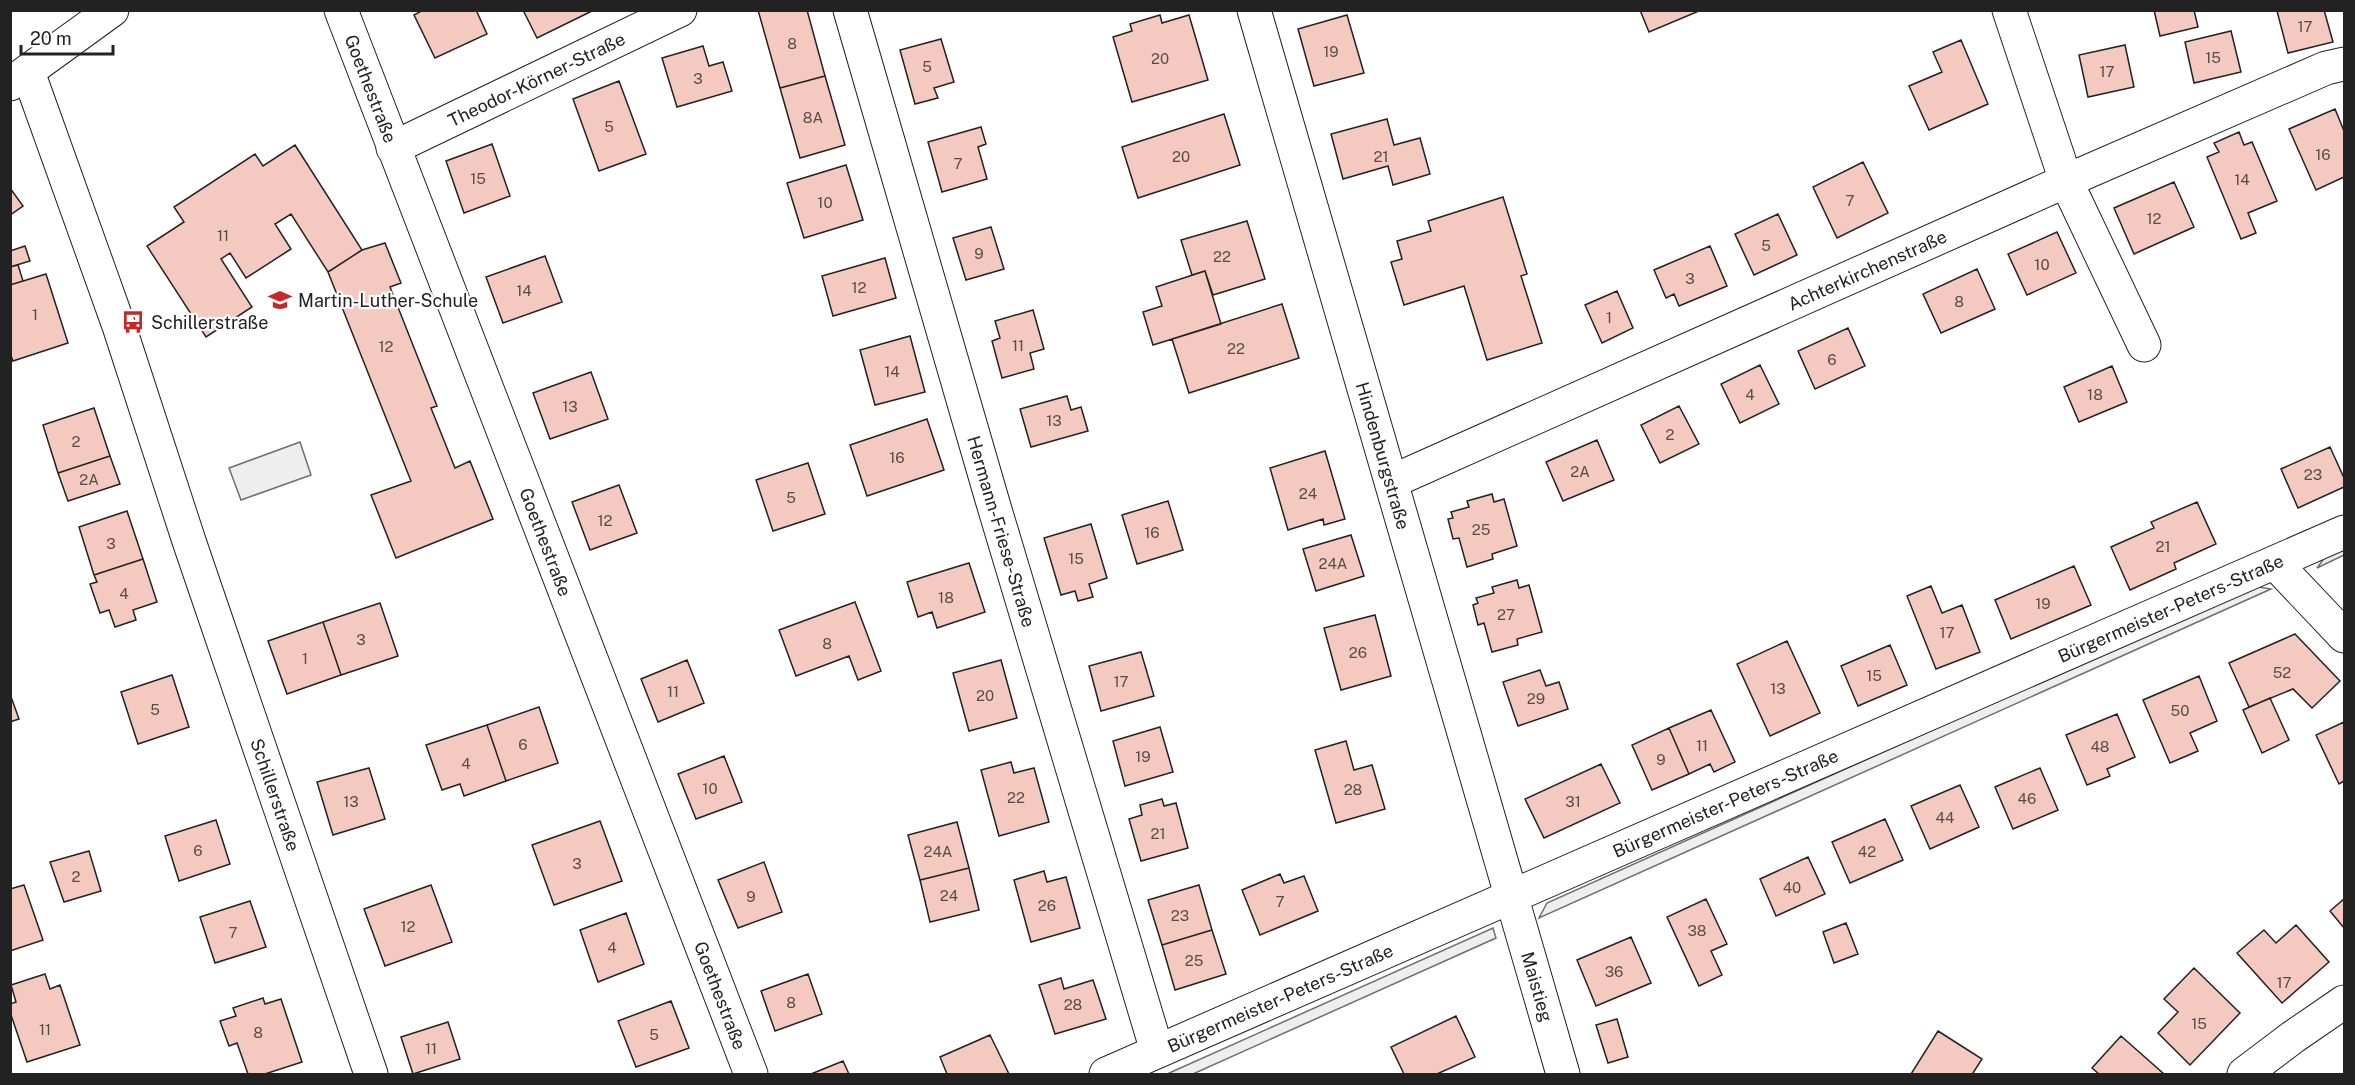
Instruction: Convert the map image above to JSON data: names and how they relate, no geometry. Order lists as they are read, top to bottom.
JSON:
{
  "streets": {
    "street": [
      "Theodor-Körner-Straße",
      "Goethestraße",
      "Achterkirchenstraße",
      "Hindenburgstraße",
      "Hermann-Friese-Straße",
      "Bürgermeister-Peters-Straße",
      "Schillerstraße",
      "Maistieg"
    ]
  },
  "crossings": [
    ["Theodor-Körner-Straße", "Goethestraße"],
    ["Achterkirchenstraße", "Hindenburgstraße"],
    ["Hindenburgstraße", "Bürgermeister-Peters-Straße"],
    ["Hindenburgstraße", "Maistieg"],
    ["Hermann-Friese-Straße", "Bürgermeister-Peters-Straße"],
    ["Bürgermeister-Peters-Straße", "Maistieg"]
  ],
  "places": {
    "school or university": ["Martin-Luther-Schule"],
    "bus stop": ["Schillerstraße"]
  },
  "house_numbers": [
    "17",
    "8",
    "19",
    "15",
    "20",
    "5",
    "17",
    "3",
    "8A",
    "5",
    "16",
    "20",
    "21",
    "7",
    "15",
    "14",
    "7",
    "10",
    "12",
    "11",
    "5",
    "9",
    "22",
    "10",
    "3",
    "12",
    "14",
    "8",
    "1",
    "1",
    "11",
    "12",
    "22",
    "6",
    "14",
    "4",
    "18",
    "13",
    "13",
    "2",
    "2",
    "16",
    "2A",
    "23",
    "2A",
    "24",
    "5",
    "12",
    "25",
    "16",
    "3",
    "21",
    "15",
    "24A",
    "4",
    "18",
    "19",
    "27",
    "17",
    "3",
    "8",
    "26",
    "1",
    "52",
    "15",
    "17",
    "13",
    "11",
    "20",
    "29",
    "5",
    "50",
    "6",
    "11",
    "48",
    "19",
    "9",
    "4",
    "10",
    "28",
    "22",
    "46",
    "13",
    "31",
    "44",
    "21",
    "6",
    "24A",
    "42",
    "3",
    "2",
    "40",
    "24",
    "9",
    "7",
    "26",
    "23",
    "12",
    "38",
    "7",
    "4",
    "25",
    "36",
    "17",
    "8",
    "28",
    "15",
    "11",
    "8",
    "5",
    "11"
  ],
  "scale_bar": "20 m"
}
